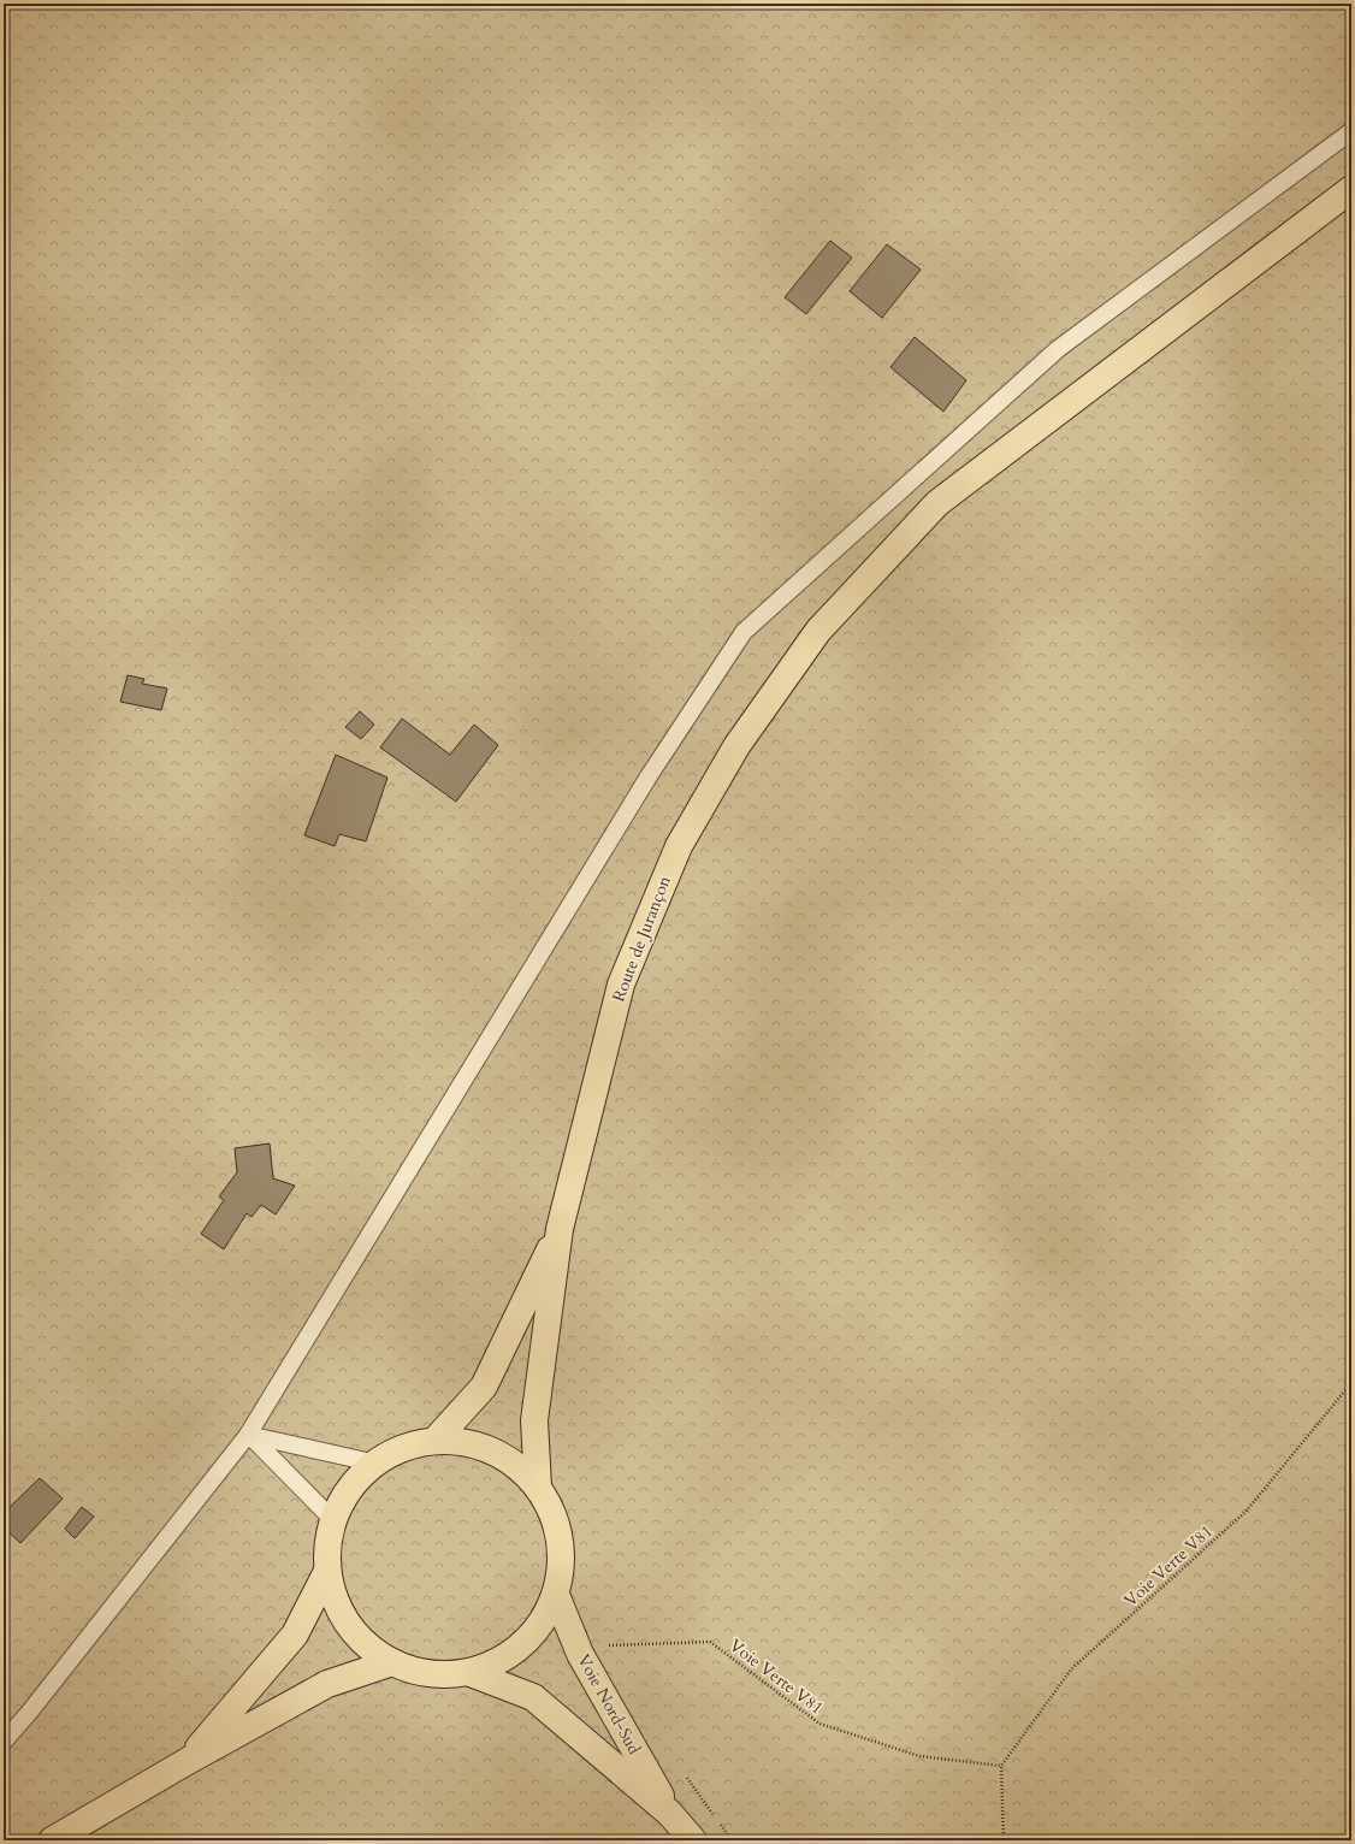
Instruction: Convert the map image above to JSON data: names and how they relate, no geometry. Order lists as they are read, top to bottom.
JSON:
{
  "streets": {
    "main road": ["Route de Jurançon", "Voie Nord-Sud"],
    "path": ["Voie Verte V81"]
  }
}
